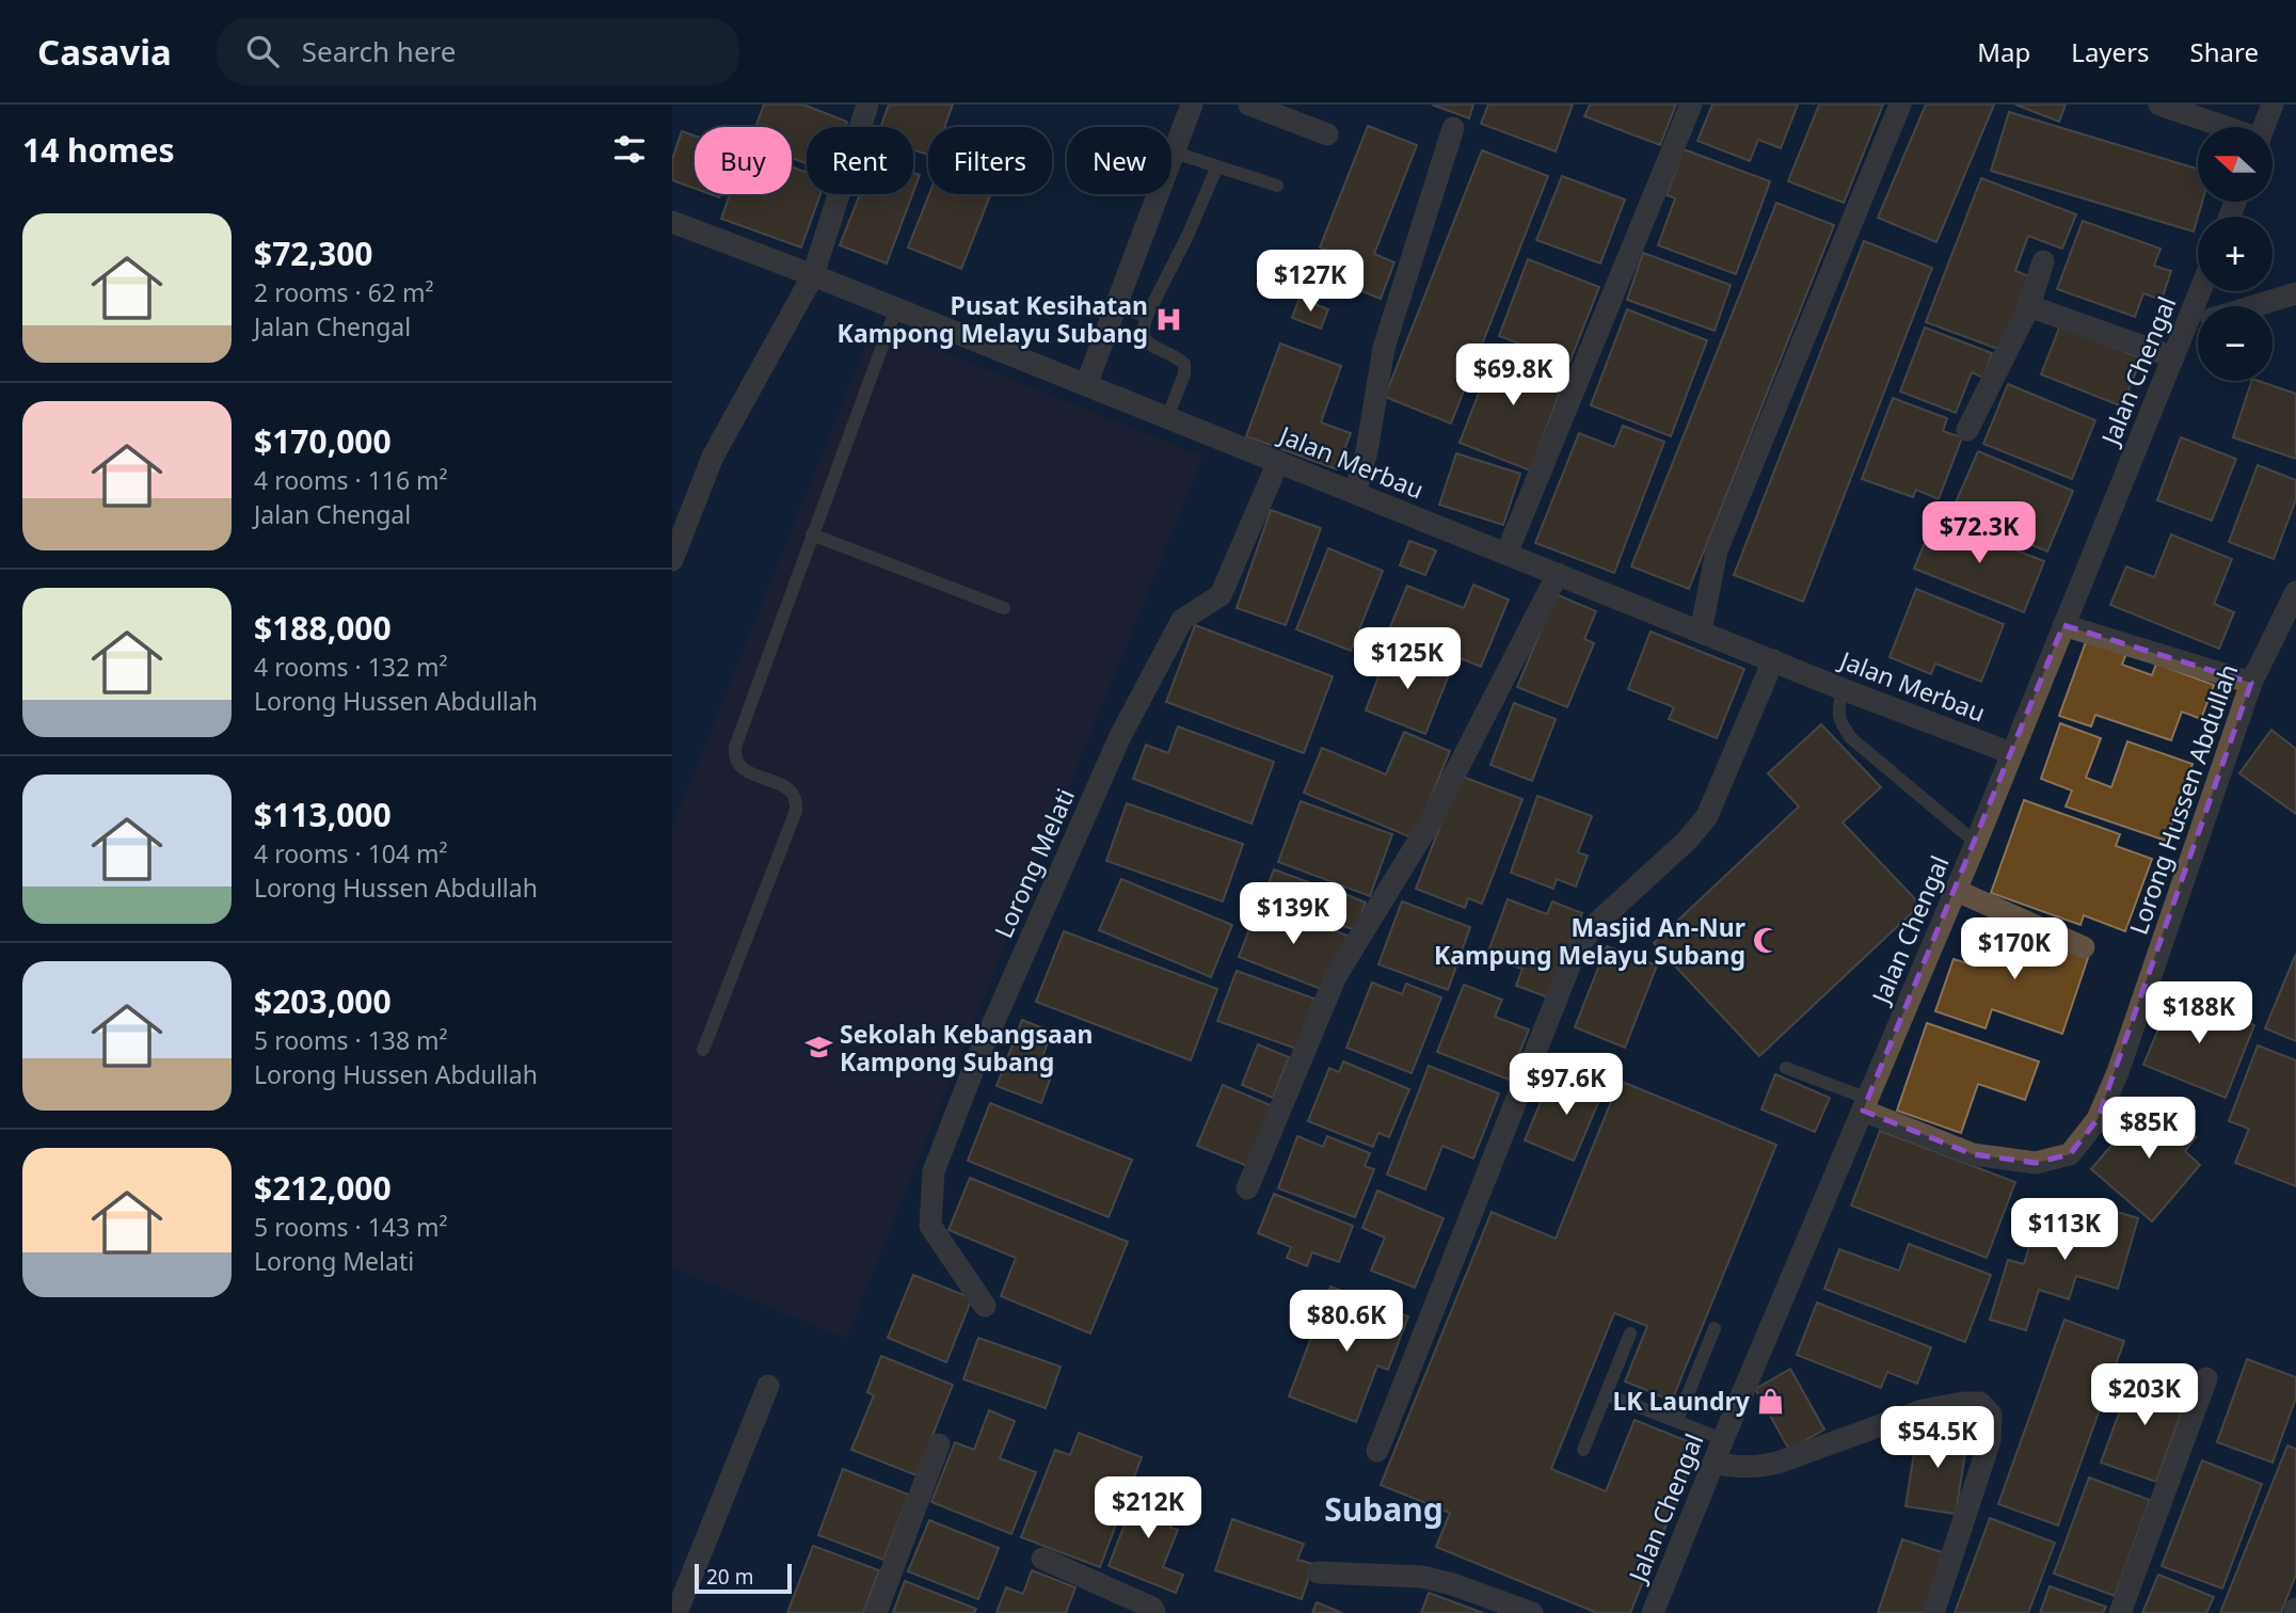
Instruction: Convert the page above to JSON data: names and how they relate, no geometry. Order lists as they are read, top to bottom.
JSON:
{
  "streets": {
    "street": [
      "Jalan Chengal",
      "Jalan Merbau",
      "Lorong Hussen Abdullah",
      "Lorong Melati"
    ]
  },
  "crossings": [
    ["Jalan Chengal", "Jalan Merbau"],
    ["Jalan Chengal", "Lorong Hussen Abdullah"],
    ["Jalan Merbau", "Lorong Melati"]
  ],
  "districts": ["Subang"],
  "places": {
    "hospital": ["Pusat Kesihatan Kampong Melayu Subang"],
    "mosque": ["Masjid An-Nur Kampung Melayu Subang"],
    "school or university": ["Sekolah Kebangsaan Kampong Subang"],
    "shop": ["LK Laundry"]
  },
  "scale_bar": "20 m",
  "north": "left",
  "page": {
    "header": "Casavia",
    "search": "Search here",
    "nav": ["Map", "Layers", "Share"],
    "heading": "14 homes",
    "map_buttons": ["+", "−"],
    "chip": [
      "Buy",
      "Rent",
      "Filters",
      "New"
    ],
    "list": [
      {
        "name": "$72,300",
        "note": "2 rooms · 62 m² · Jalan Chengal"
      },
      {
        "name": "$170,000",
        "note": "4 rooms · 116 m² · Jalan Chengal"
      },
      {
        "name": "$188,000",
        "note": "4 rooms · 132 m² · Lorong Hussen Abdullah"
      },
      {
        "name": "$113,000",
        "note": "4 rooms · 104 m² · Lorong Hussen Abdullah"
      },
      {
        "name": "$203,000",
        "note": "5 rooms · 138 m² · Lorong Hussen Abdullah"
      },
      {
        "name": "$212,000",
        "note": "5 rooms · 143 m² · Lorong Melati"
      }
    ],
    "price": [
      "$127K",
      "$69.8K",
      "$72.3K",
      "$125K",
      "$139K",
      "$170K",
      "$188K",
      "$97.6K",
      "$85K",
      "$113K",
      "$80.6K",
      "$203K",
      "$54.5K",
      "$212K"
    ],
    "scale": "20 m"
  }
}
